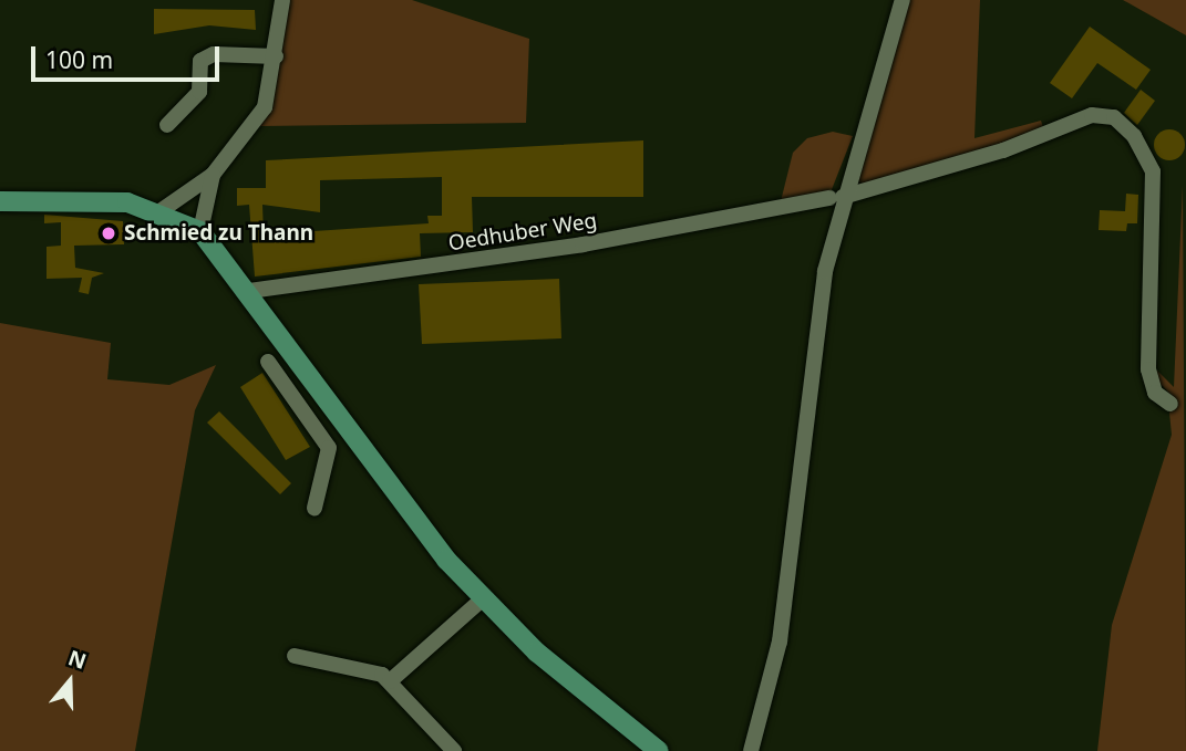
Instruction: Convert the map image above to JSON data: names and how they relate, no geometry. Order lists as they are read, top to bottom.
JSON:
{
  "streets": {
    "street": ["Oedhuber Weg"]
  },
  "places": ["Schmied zu Thann"],
  "scale_bar": "100 m",
  "north": "top"
}
